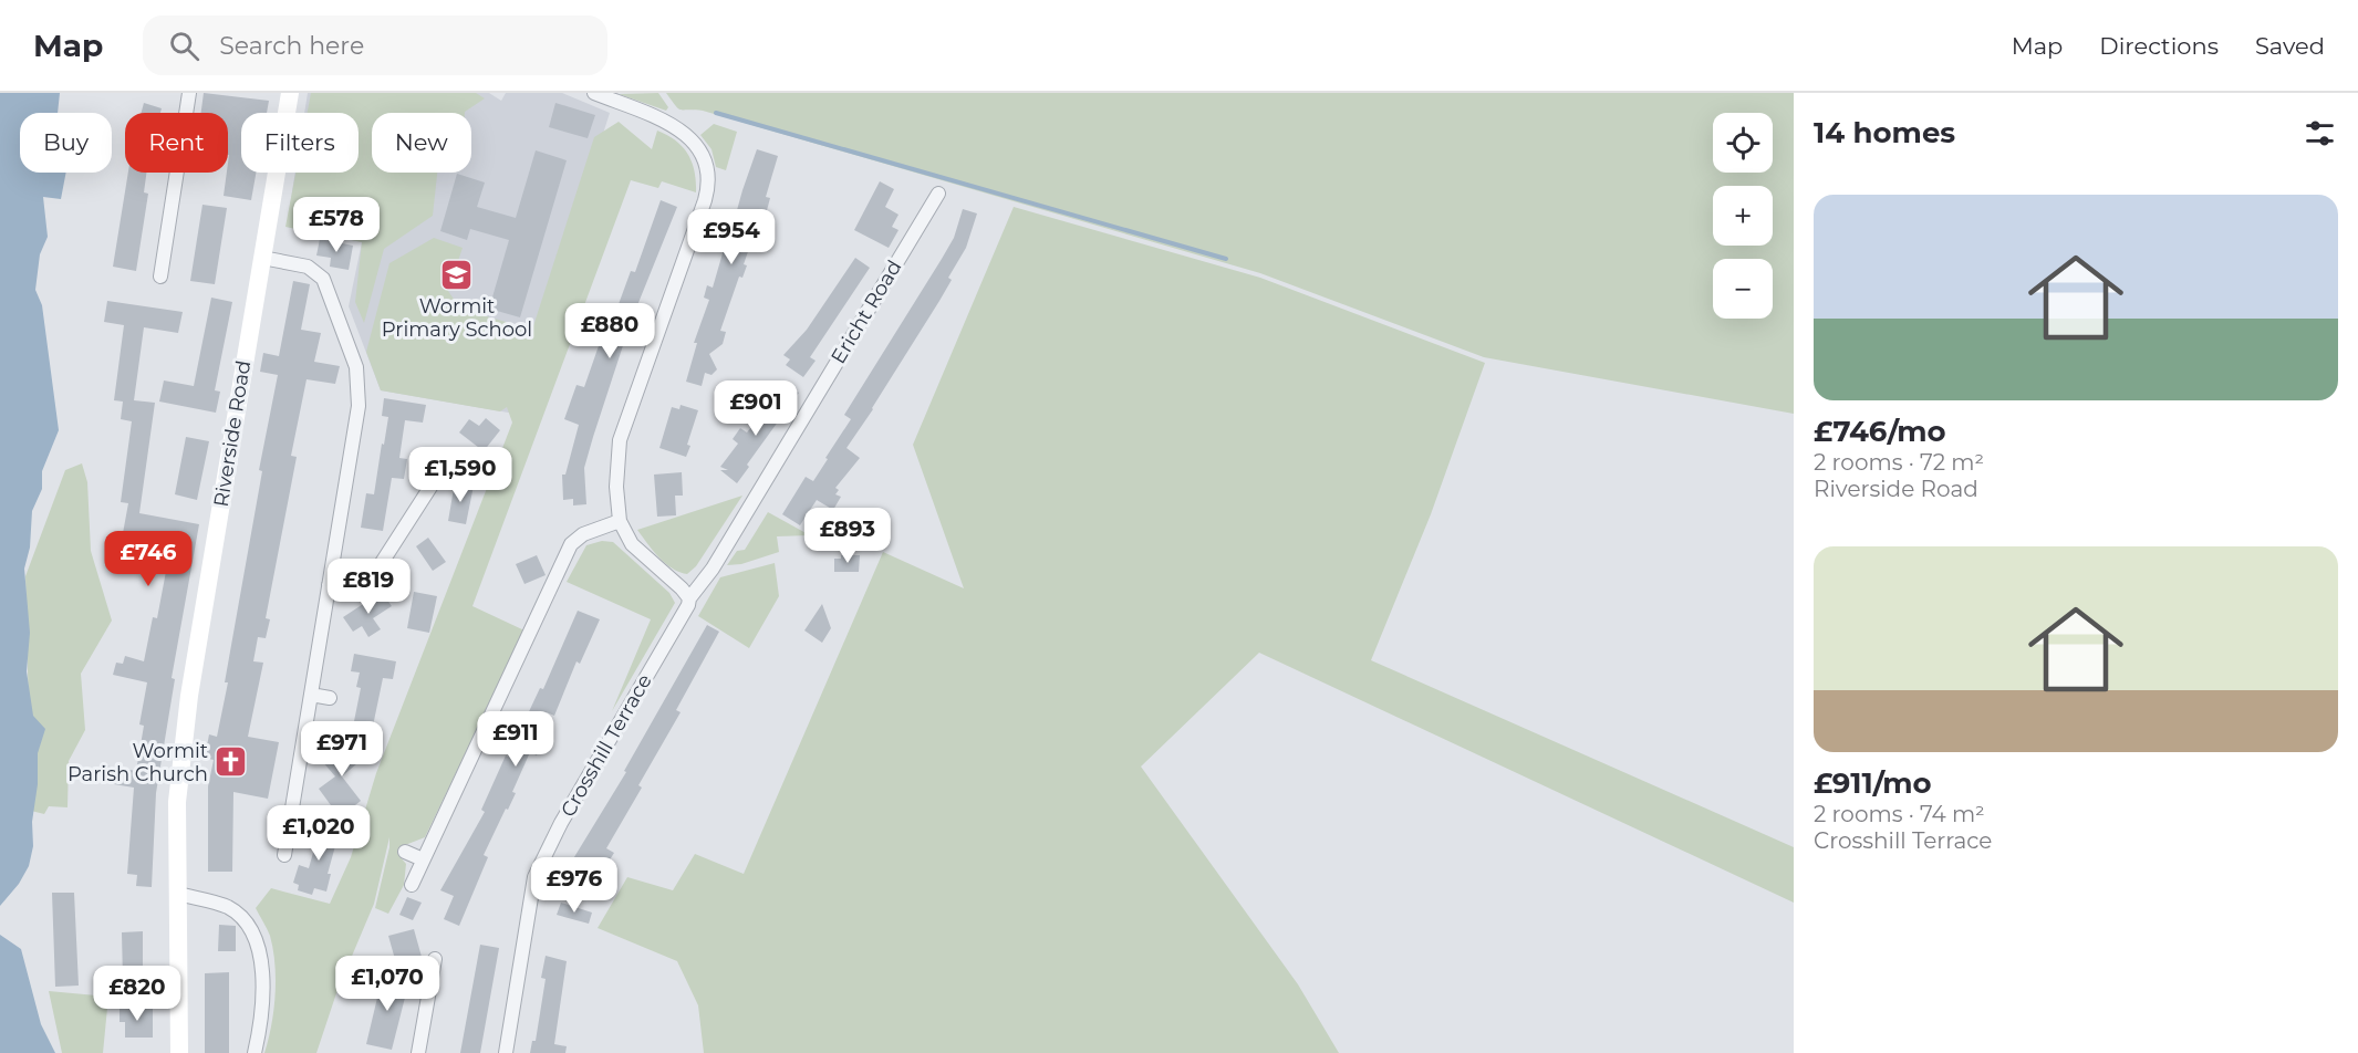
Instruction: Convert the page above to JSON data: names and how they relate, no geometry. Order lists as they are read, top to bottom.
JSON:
{
  "streets": {
    "main road": ["Riverside Road"],
    "street": ["Ericht Road", "Crosshill Terrace"]
  },
  "crossings": [
    ["Ericht Road", "Crosshill Terrace"]
  ],
  "places": {
    "school or university": ["Wormit Primary School"],
    "church": ["Wormit Parish Church"]
  },
  "page": {
    "header": "Map",
    "search": "Search here",
    "nav": ["Map", "Directions", "Saved"],
    "heading": "14 homes",
    "map_buttons": ["+", "−"],
    "chip": [
      "Buy",
      "Rent",
      "Filters",
      "New"
    ],
    "list": [
      {
        "name": "£746/mo",
        "note": "2 rooms · 72 m² · Riverside Road"
      },
      {
        "name": "£911/mo",
        "note": "2 rooms · 74 m² · Crosshill Terrace"
      }
    ],
    "price": [
      "£578",
      "£954",
      "£880",
      "£901",
      "£1,590",
      "£893",
      "£746",
      "£819",
      "£911",
      "£971",
      "£1,020",
      "£976",
      "£1,070",
      "£820"
    ]
  }
}
